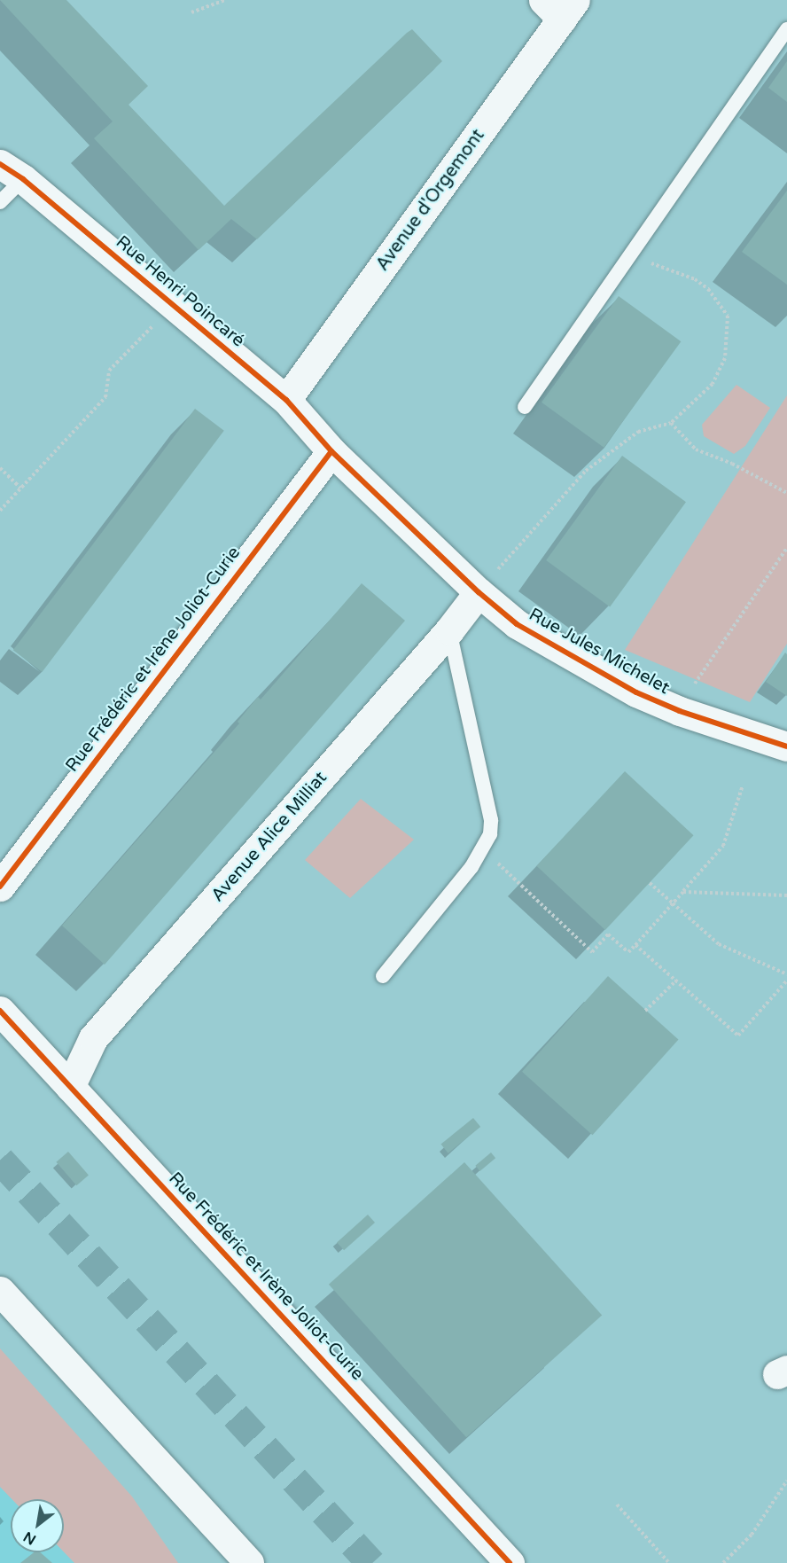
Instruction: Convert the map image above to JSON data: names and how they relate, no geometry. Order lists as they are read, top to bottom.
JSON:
{
  "streets": {
    "main road": [
      "Avenue d'Orgemont",
      "Rue Henri Poincaré",
      "Rue Jules Michelet",
      "Rue Frédéric et Irène Joliot-Curie",
      "Avenue Alice Milliat"
    ]
  },
  "crossings": [
    ["Avenue d'Orgemont", "Rue Henri Poincaré"],
    ["Rue Henri Poincaré", "Rue Jules Michelet"],
    ["Rue Henri Poincaré", "Rue Frédéric et Irène Joliot-Curie"],
    ["Rue Jules Michelet", "Rue Frédéric et Irène Joliot-Curie"],
    ["Rue Jules Michelet", "Avenue Alice Milliat"],
    ["Rue Frédéric et Irène Joliot-Curie", "Avenue Alice Milliat"]
  ],
  "north": "bottom left"
}
